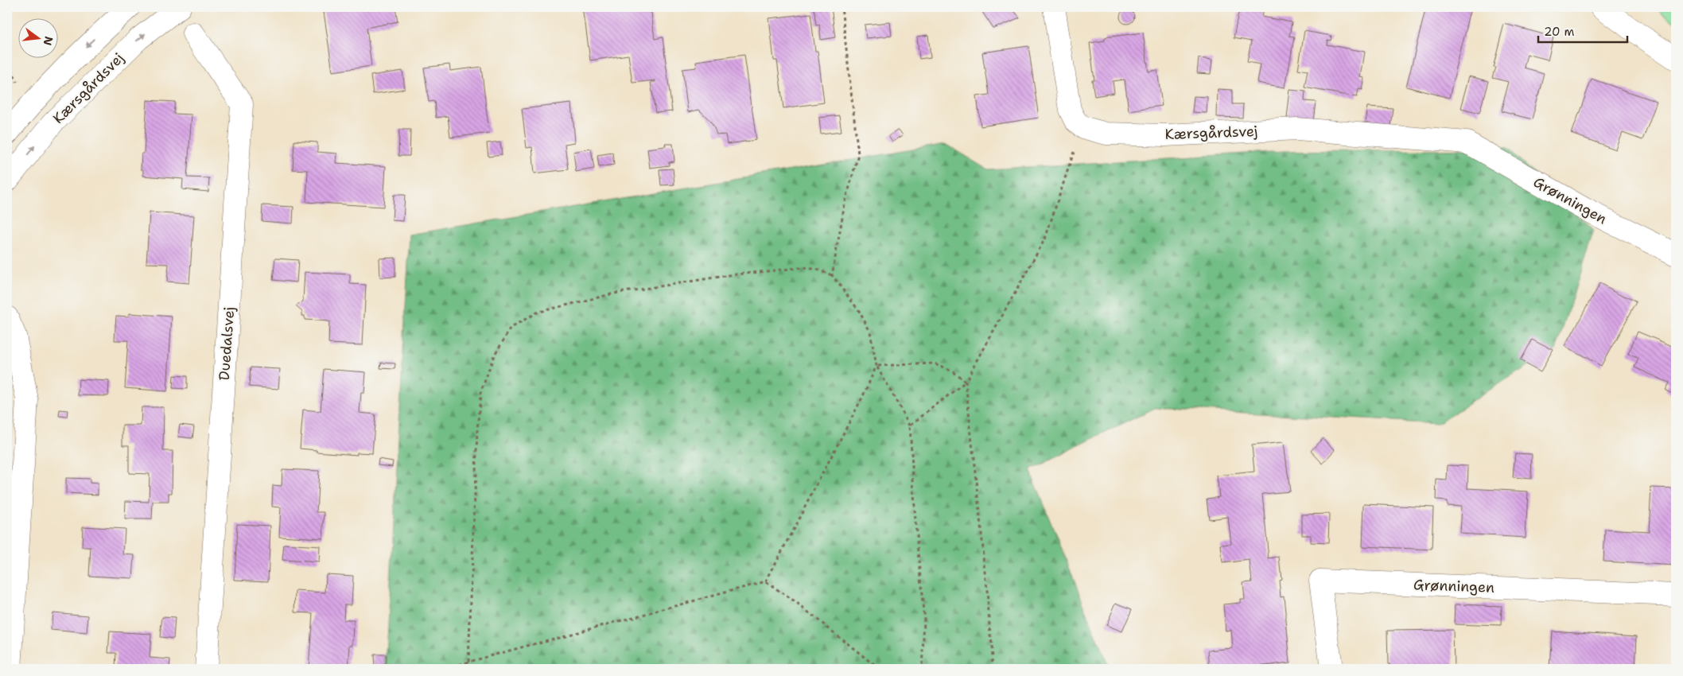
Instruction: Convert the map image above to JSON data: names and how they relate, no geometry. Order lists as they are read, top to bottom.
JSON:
{
  "streets": {
    "street": ["Kærsgårdsvej", "Grønningen", "Duedalsvej"]
  },
  "crossings": [
    ["Kærsgårdsvej", "Grønningen"]
  ],
  "scale_bar": "20 m",
  "north": "right"
}
